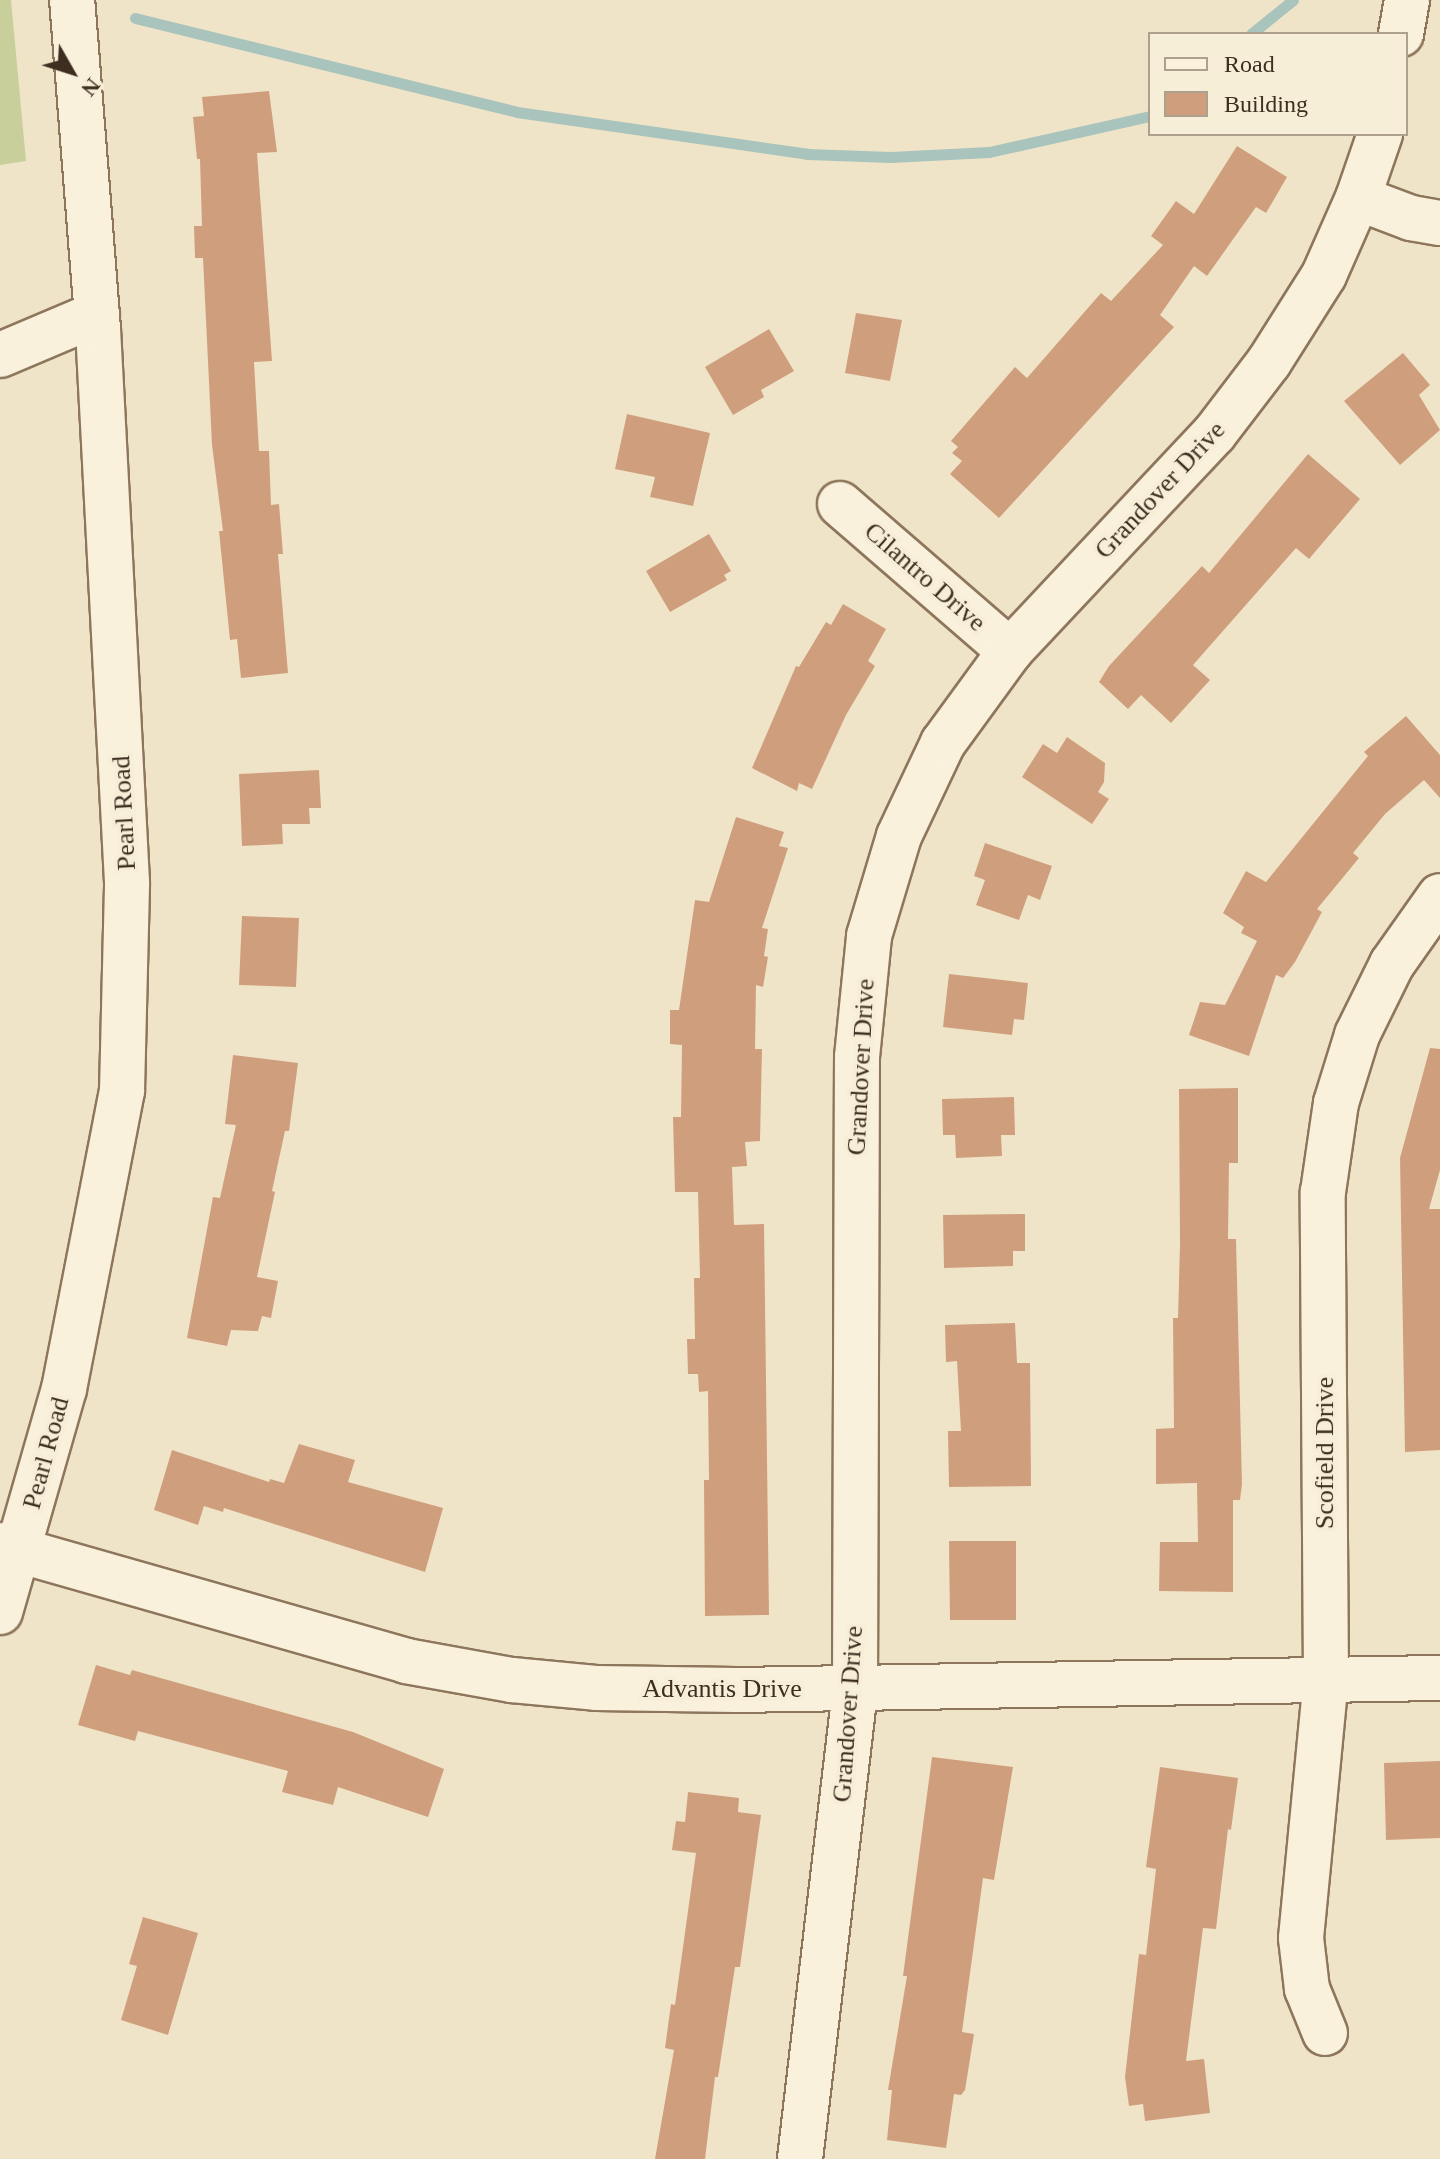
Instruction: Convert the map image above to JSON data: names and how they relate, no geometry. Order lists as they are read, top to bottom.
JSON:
{
  "streets": {
    "street": [
      "Grandover Drive",
      "Cilantro Drive",
      "Pearl Road",
      "Scofield Drive",
      "Advantis Drive"
    ]
  },
  "crossings": [
    ["Grandover Drive", "Cilantro Drive"],
    ["Grandover Drive", "Advantis Drive"],
    ["Pearl Road", "Advantis Drive"],
    ["Scofield Drive", "Advantis Drive"]
  ],
  "legend": ["Road", "Building"],
  "north": "bottom right"
}
